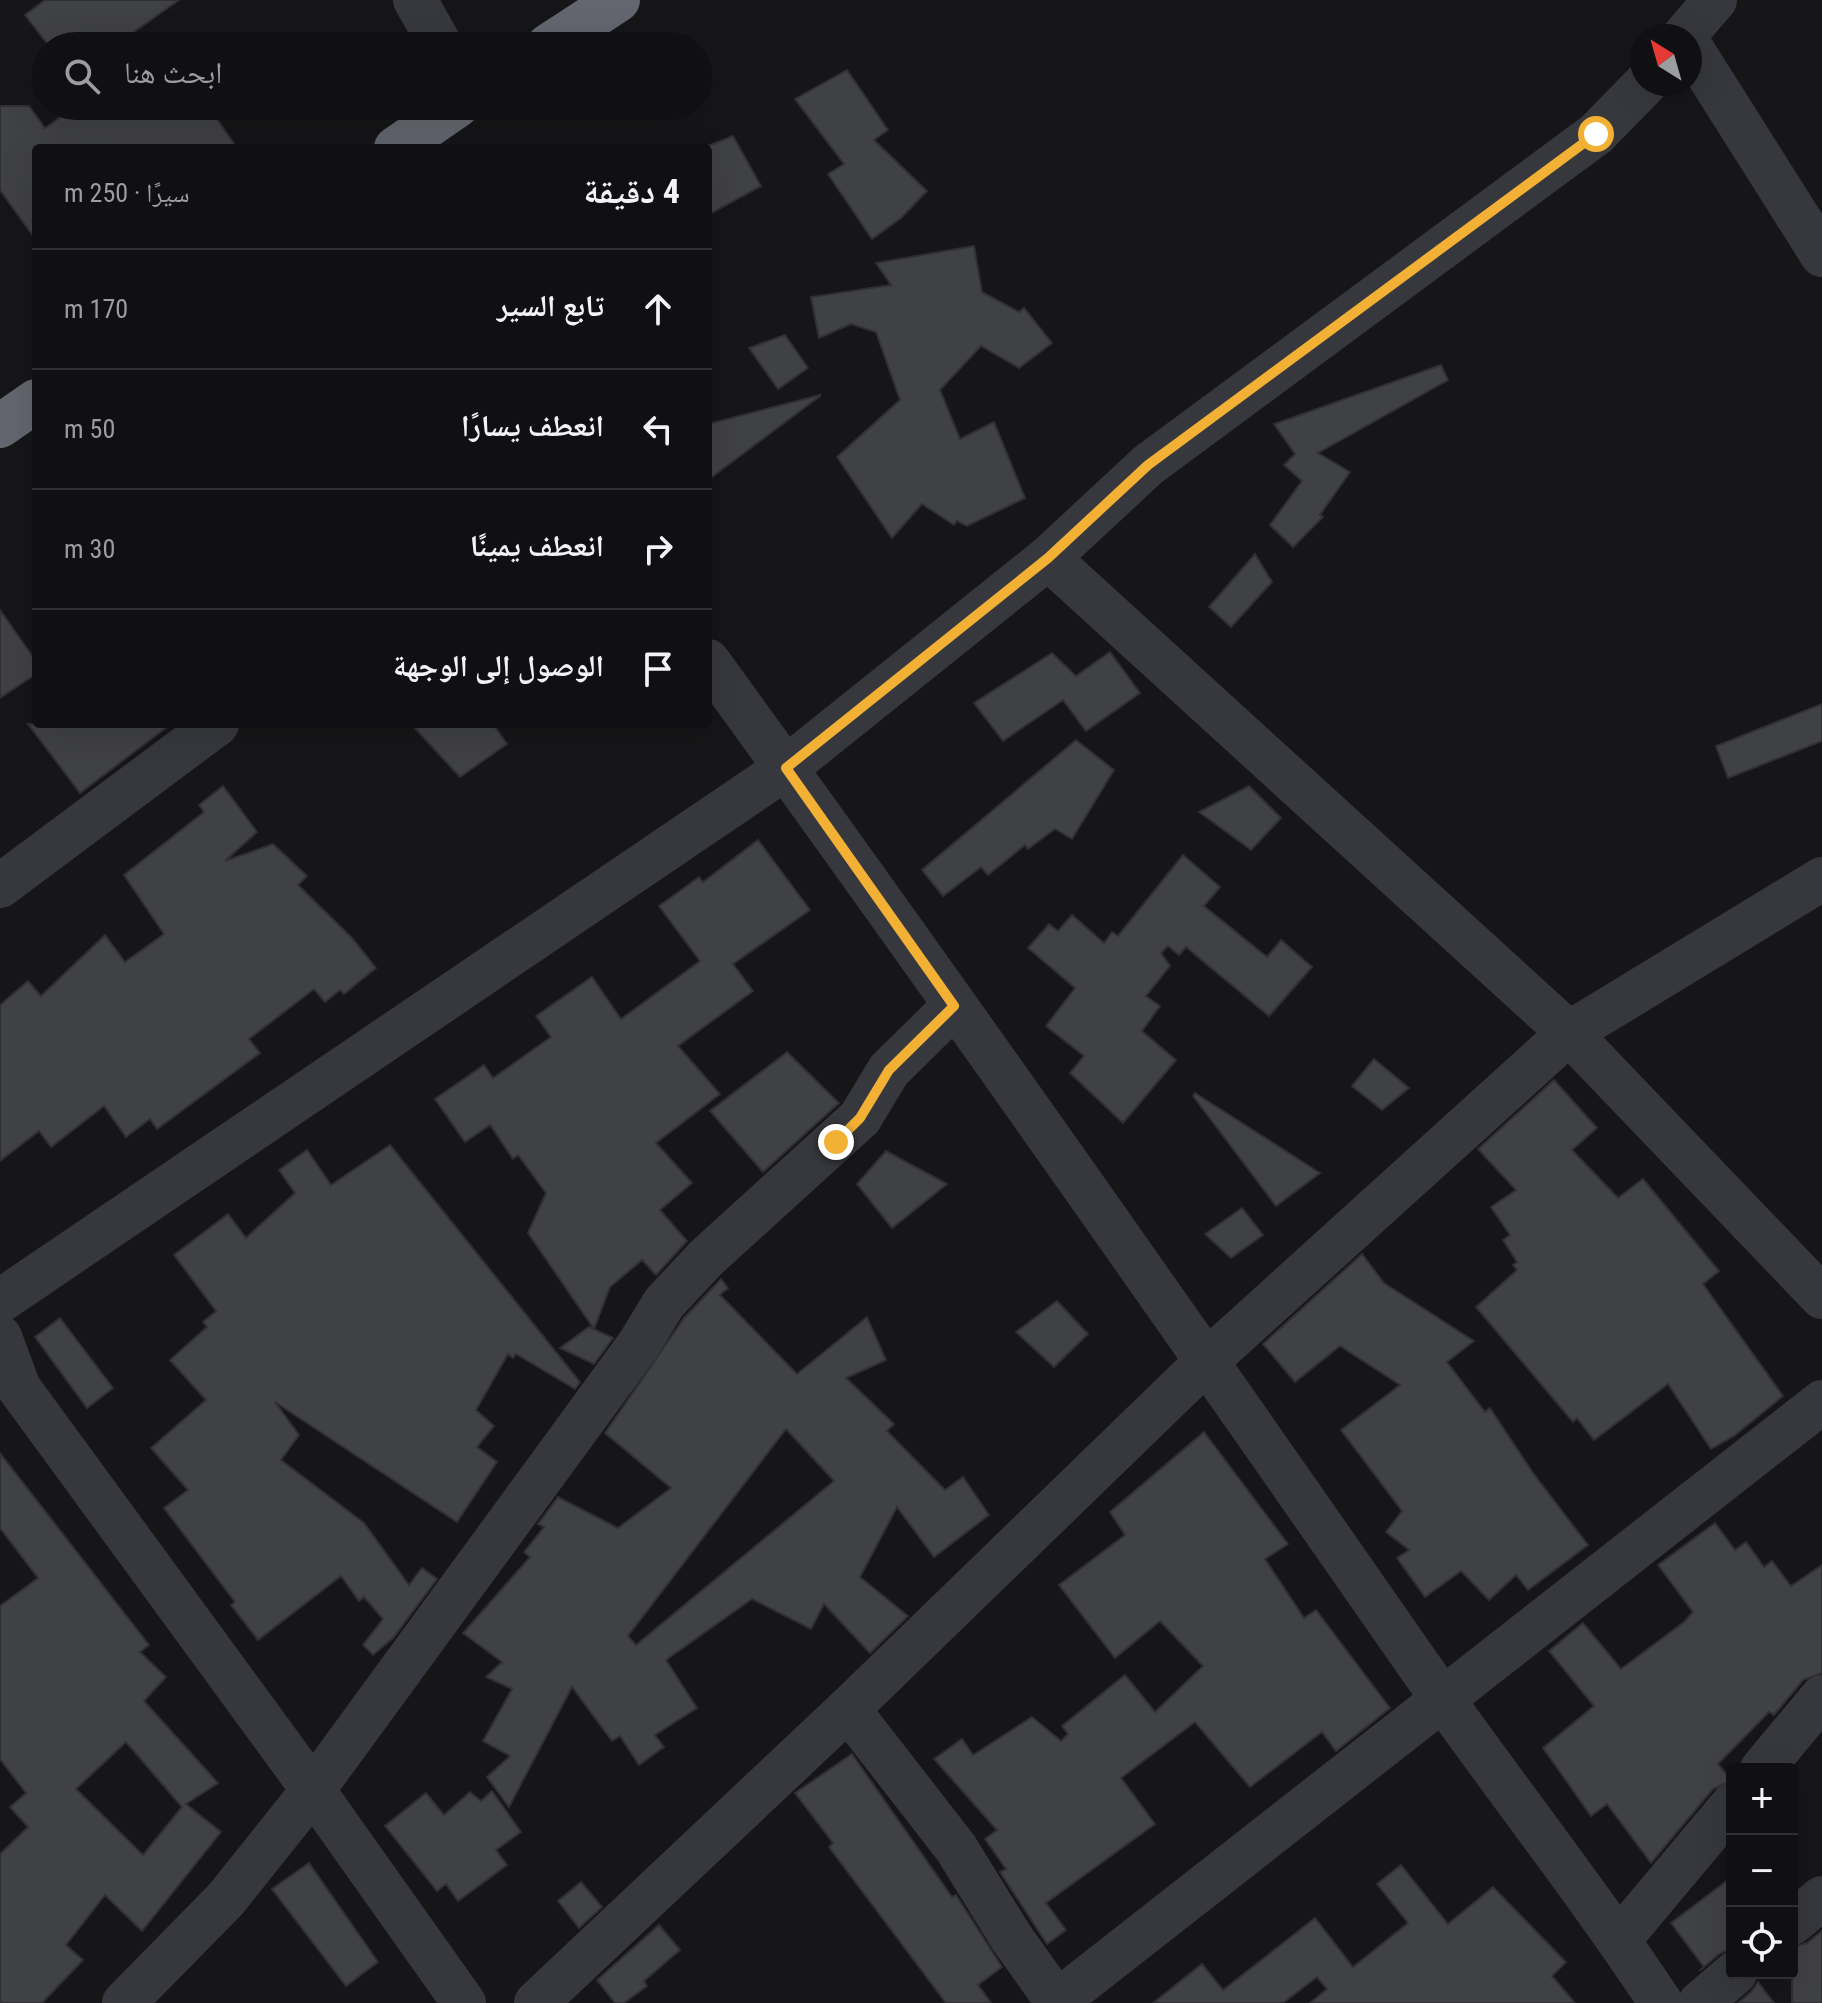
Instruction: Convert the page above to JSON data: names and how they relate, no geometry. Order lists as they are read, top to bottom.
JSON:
{
  "north": "top left",
  "page": {
    "search": "ابحث هنا",
    "heading": ["4 دقيقة", "سيرًا · 250 m"],
    "list": [
      ["تابع السير", "170 m"],
      ["انعطف يسارًا", "50 m"],
      ["انعطف يمينًا", "30 m"],
      "الوصول إلى الوجهة"
    ],
    "map_buttons": ["+", "−"]
  }
}
